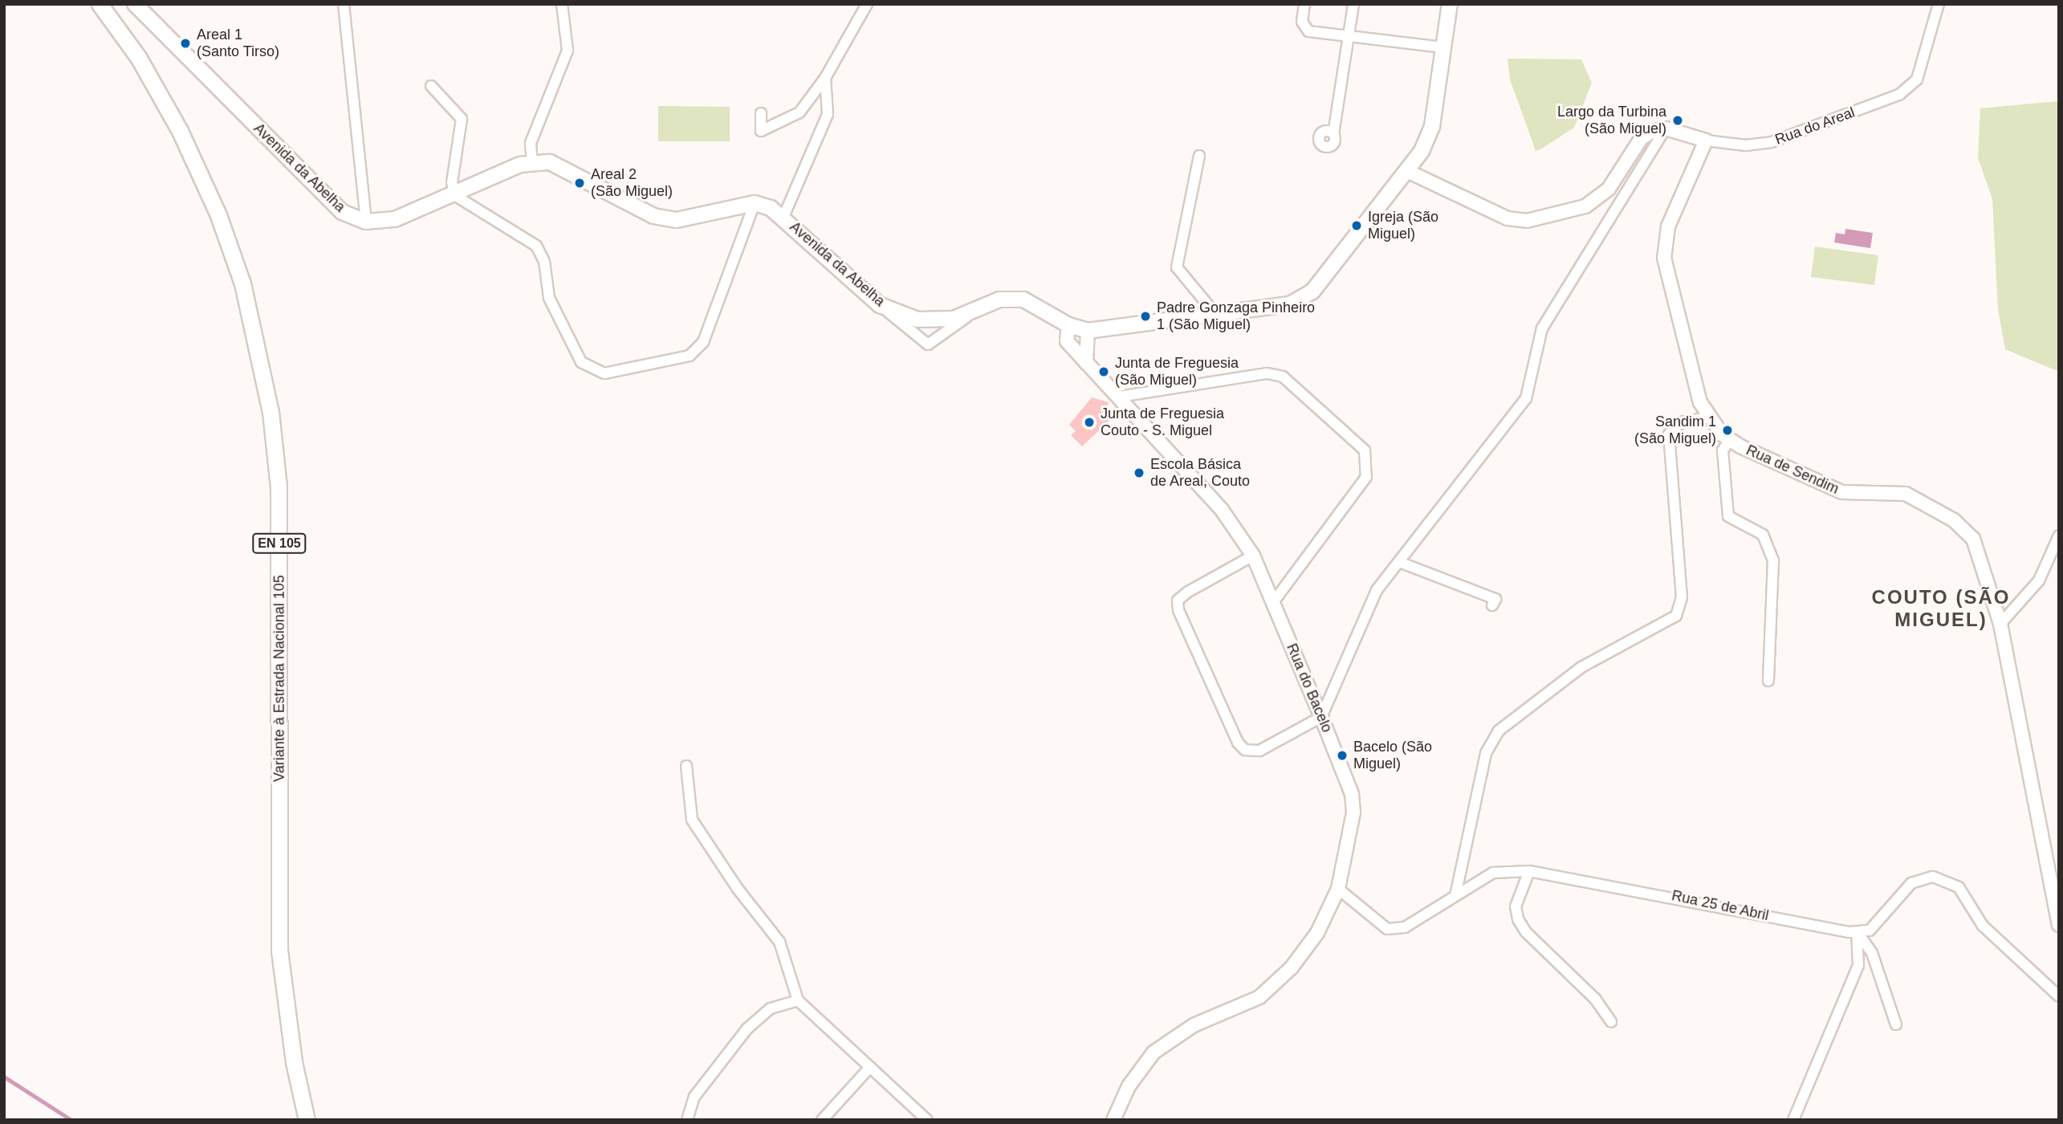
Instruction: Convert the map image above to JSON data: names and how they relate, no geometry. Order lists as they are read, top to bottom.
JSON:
{
  "streets": {
    "main road": ["Avenida da Abelha", "EN 105", "Variante à Estrada Nacional 105"],
    "street": [
      "Rua do Areal",
      "Rua de Sendim",
      "Rua do Bacelo",
      "Rua 25 de Abril"
    ]
  },
  "crossings": [
    ["Rua do Areal", "Rua de Sendim"],
    ["Avenida da Abelha", "Rua do Bacelo"],
    ["Rua do Bacelo", "Rua 25 de Abril"]
  ],
  "districts": ["COUTO (SÃO MIGUEL)"],
  "places": [
    "Areal 1 (Santo Tirso)",
    "Largo da Turbina (São Miguel)",
    "Areal 2 (São Miguel)",
    "Igreja (São Miguel)",
    "Padre Gonzaga Pinheiro 1 (São Miguel)",
    "Junta de Freguesia (São Miguel)",
    "Junta de Freguesia Couto - S. Miguel",
    "Sandim 1 (São Miguel)",
    "Escola Básica de Areal, Couto",
    "Bacelo (São Miguel)"
  ]
}
